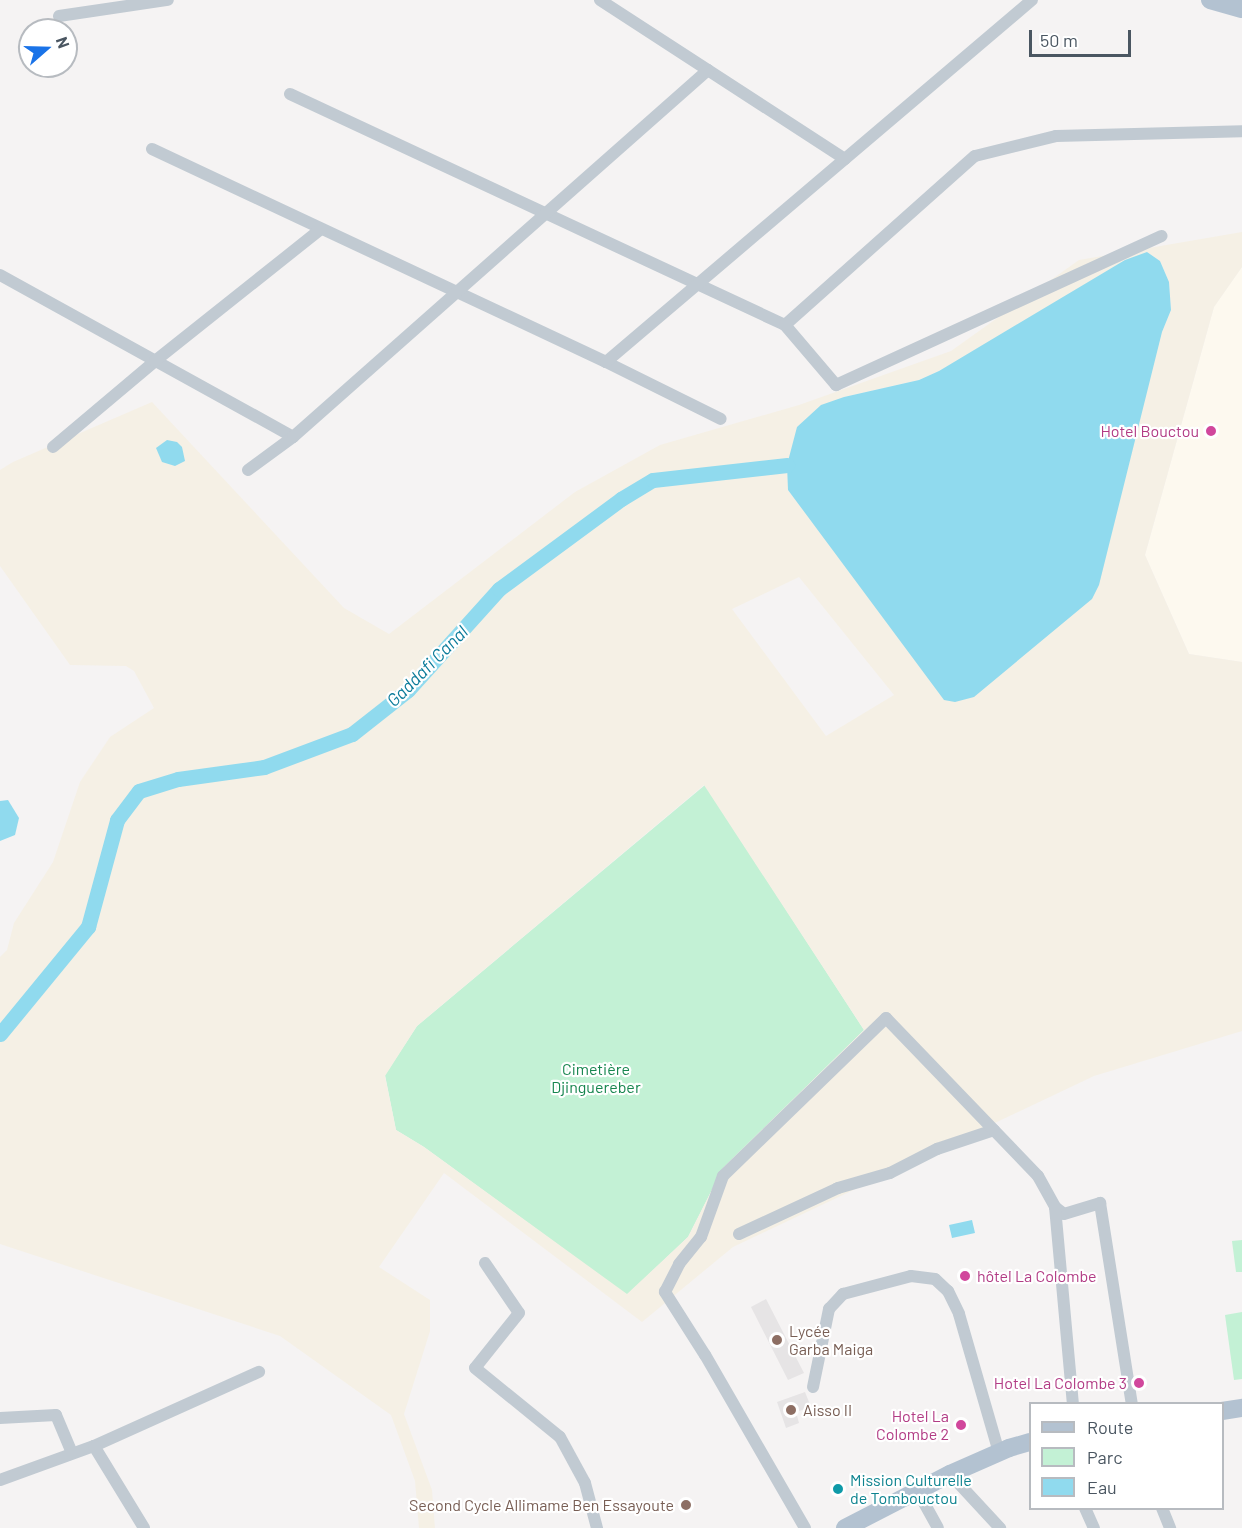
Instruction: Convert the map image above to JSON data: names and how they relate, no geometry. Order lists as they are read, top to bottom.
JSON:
{
  "water": ["Gaddafi Canal"],
  "parks": ["Cimetière Djinguereber"],
  "places": [
    "Hotel Bouctou",
    "hôtel La Colombe",
    "Lycée Garba Maiga",
    "Hotel La Colombe 3",
    "Aisso II",
    "Hotel La Colombe 2",
    "Mission Culturelle de Tombouctou",
    "Second Cycle Allimame Ben Essayoute"
  ],
  "legend": ["Route", "Parc", "Eau"],
  "scale_bar": "50 m",
  "north": "right"
}
